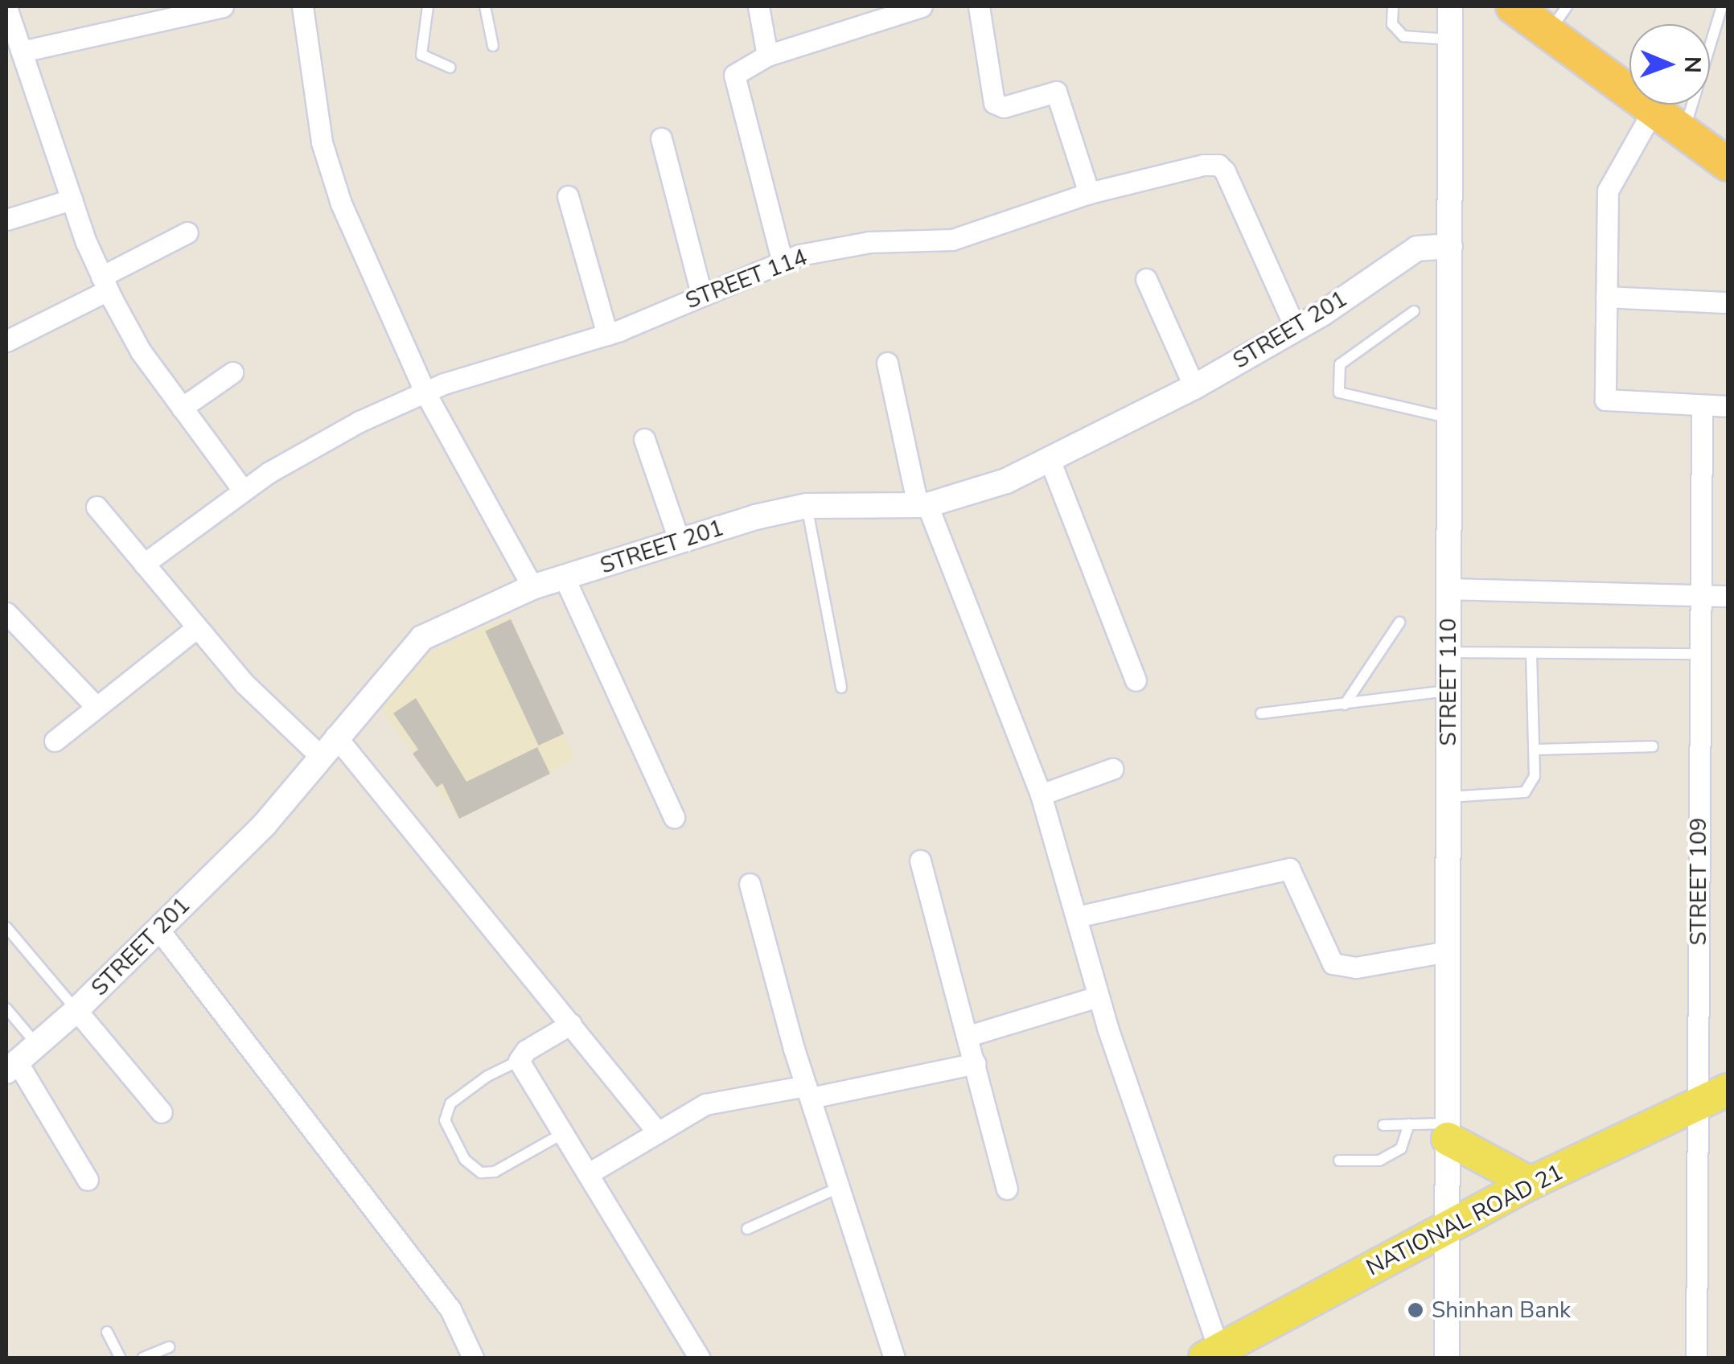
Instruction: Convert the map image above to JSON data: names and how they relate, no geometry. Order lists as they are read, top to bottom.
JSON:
{
  "streets": {
    "main road": ["NATIONAL ROAD 21"],
    "street": [
      "STREET 114",
      "STREET 201",
      "STREET 110",
      "STREET 109"
    ]
  },
  "crossings": [
    ["STREET 114", "STREET 201"],
    ["STREET 201", "STREET 110"],
    ["STREET 110", "NATIONAL ROAD 21"],
    ["STREET 109", "NATIONAL ROAD 21"]
  ],
  "places": ["Shinhan Bank"],
  "north": "right"
}
